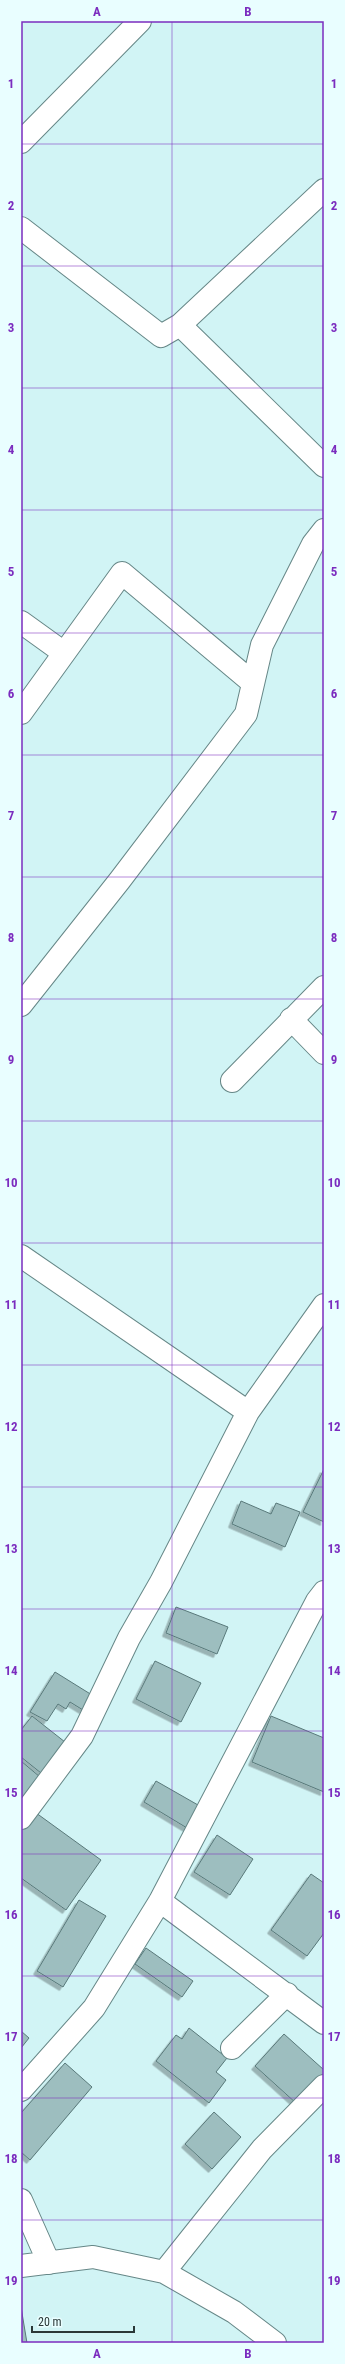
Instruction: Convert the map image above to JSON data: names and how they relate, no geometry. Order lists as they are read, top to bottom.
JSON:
{
  "scale_bar": "20 m",
  "grid": {
    "columns": ["A", "B"],
    "rows": [
      "1",
      "2",
      "3",
      "4",
      "5",
      "6",
      "7",
      "8",
      "9",
      "10",
      "11",
      "12",
      "13",
      "14",
      "15",
      "16",
      "17",
      "18",
      "19"
    ]
  }
}
